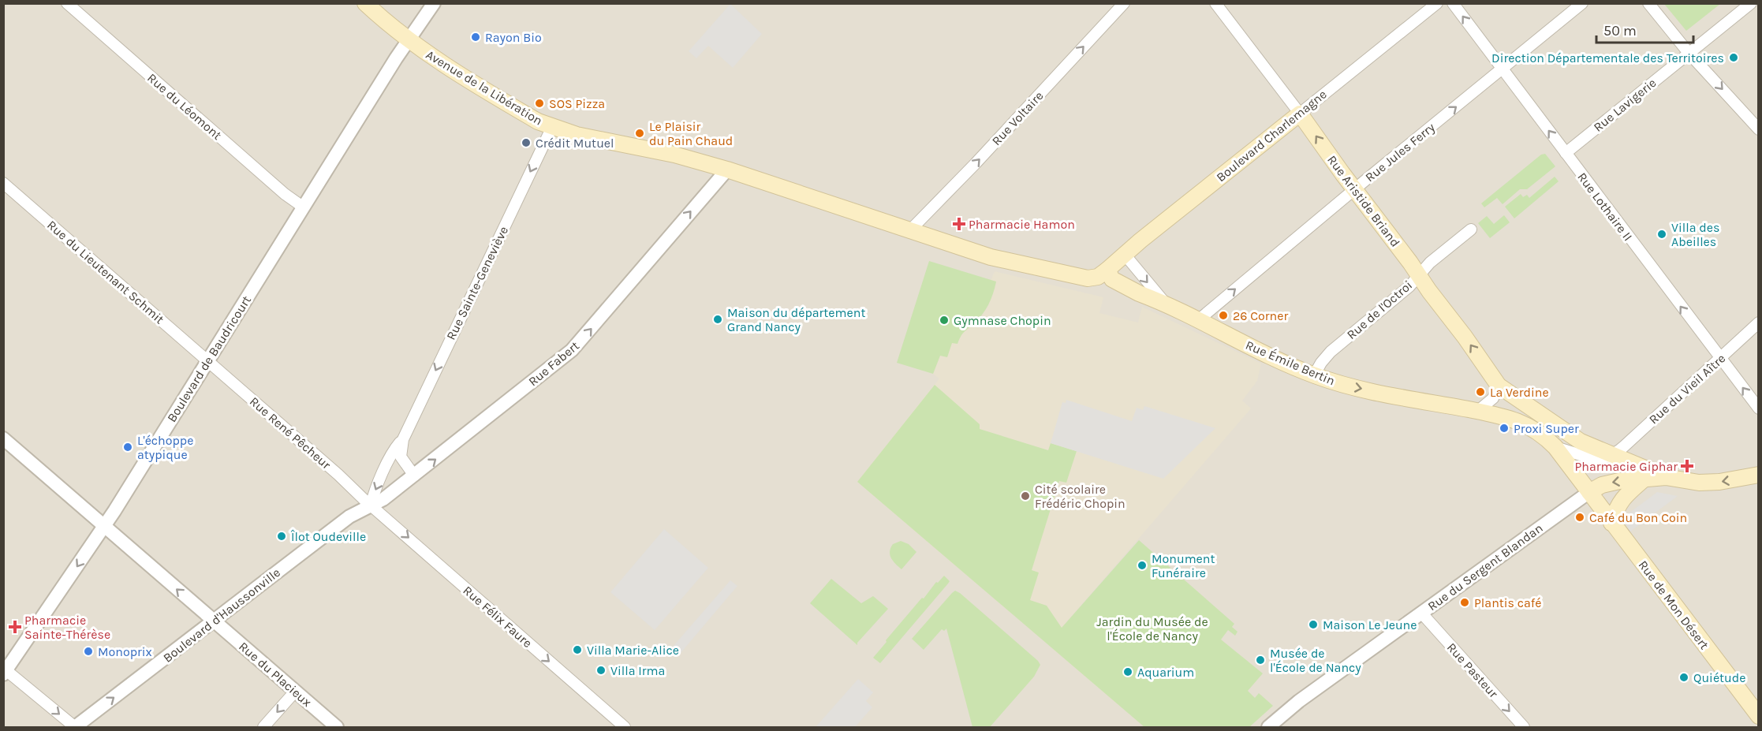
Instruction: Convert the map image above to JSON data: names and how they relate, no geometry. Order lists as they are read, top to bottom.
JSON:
{
  "streets": {
    "main road": [
      "Avenue de la Libération",
      "Boulevard Charlemagne",
      "Rue Aristide Briand",
      "Rue Émile Bertin",
      "Rue de Mon Désert"
    ],
    "street": [
      "Rue Lavigerie",
      "Rue du Léomont",
      "Rue Voltaire",
      "Rue Jules Ferry",
      "Rue Lothaire II",
      "Rue du Lieutenant Schmit",
      "Rue Sainte-Geneviève",
      "Rue de l'Octroi",
      "Boulevard de Baudricourt",
      "Rue Fabert",
      "Rue du Vieil Aître",
      "Rue René Pêcheur",
      "Rue du Sergent Blandan",
      "Boulevard d'Haussonville",
      "Rue Félix Faure",
      "Rue Pasteur",
      "Rue du Placieux"
    ]
  },
  "crossings": [
    ["Avenue de la Libération", "Rue Sainte-Geneviève"],
    ["Avenue de la Libération", "Boulevard de Baudricourt"],
    ["Avenue de la Libération", "Rue Fabert"],
    ["Rue Lavigerie", "Rue Lothaire II"],
    ["Rue du Léomont", "Boulevard de Baudricourt"],
    ["Boulevard Charlemagne", "Rue Aristide Briand"],
    ["Boulevard Charlemagne", "Rue Émile Bertin"],
    ["Rue Jules Ferry", "Rue Aristide Briand"],
    ["Rue Jules Ferry", "Rue Lothaire II"],
    ["Rue Jules Ferry", "Rue Émile Bertin"],
    ["Rue Aristide Briand", "Rue de l'Octroi"],
    ["Rue Lothaire II", "Rue du Vieil Aître"],
    ["Rue du Lieutenant Schmit", "Boulevard de Baudricourt"],
    ["Rue du Lieutenant Schmit", "Rue René Pêcheur"],
    ["Rue Sainte-Geneviève", "Rue Fabert"],
    ["Rue Sainte-Geneviève", "Rue René Pêcheur"],
    ["Rue Sainte-Geneviève", "Boulevard d'Haussonville"],
    ["Rue Sainte-Geneviève", "Rue Félix Faure"],
    ["Rue de l'Octroi", "Rue Émile Bertin"],
    ["Boulevard de Baudricourt", "Rue René Pêcheur"],
    ["Boulevard de Baudricourt", "Rue du Placieux"],
    ["Rue Émile Bertin", "Rue de Mon Désert"],
    ["Rue Fabert", "Rue René Pêcheur"],
    ["Rue Fabert", "Boulevard d'Haussonville"],
    ["Rue Fabert", "Rue Félix Faure"],
    ["Rue René Pêcheur", "Boulevard d'Haussonville"],
    ["Rue René Pêcheur", "Rue Félix Faure"],
    ["Rue du Sergent Blandan", "Rue de Mon Désert"],
    ["Rue du Sergent Blandan", "Rue Pasteur"],
    ["Boulevard d'Haussonville", "Rue Félix Faure"],
    ["Boulevard d'Haussonville", "Rue du Placieux"]
  ],
  "one_way": [
    "Rue Voltaire",
    "Rue Jules Ferry",
    "Rue Aristide Briand",
    "Rue Lothaire II",
    "Rue Sainte-Geneviève",
    "Rue Émile Bertin",
    "Rue Fabert",
    "Boulevard d'Haussonville",
    "Rue Félix Faure",
    "Rue Pasteur"
  ],
  "parks": ["Jardin du Musée de l'École de Nancy"],
  "places": {
    "other": [
      "Rayon Bio",
      "Direction Départementale des Territoires",
      "SOS Pizza",
      "Le Plaisir du Pain Chaud",
      "Crédit Mutuel",
      "Villa des Abeilles",
      "26 Corner",
      "Maison du département Grand Nancy",
      "Gymnase Chopin",
      "La Verdine",
      "Proxi Super",
      "L'échoppe atypique",
      "Cité scolaire Frédéric Chopin",
      "Café du Bon Coin",
      "Îlot Oudeville",
      "Monument Funéraire",
      "Plantis café",
      "Maison Le Jeune",
      "Villa Marie-Alice",
      "Monoprix",
      "Musée de l'École de Nancy",
      "Villa Irma",
      "Aquarium",
      "Quiétude"
    ],
    "health": ["Pharmacie Hamon", "Pharmacie Giphar", "Pharmacie Sainte-Thérèse"]
  },
  "scale_bar": "50 m"
}
